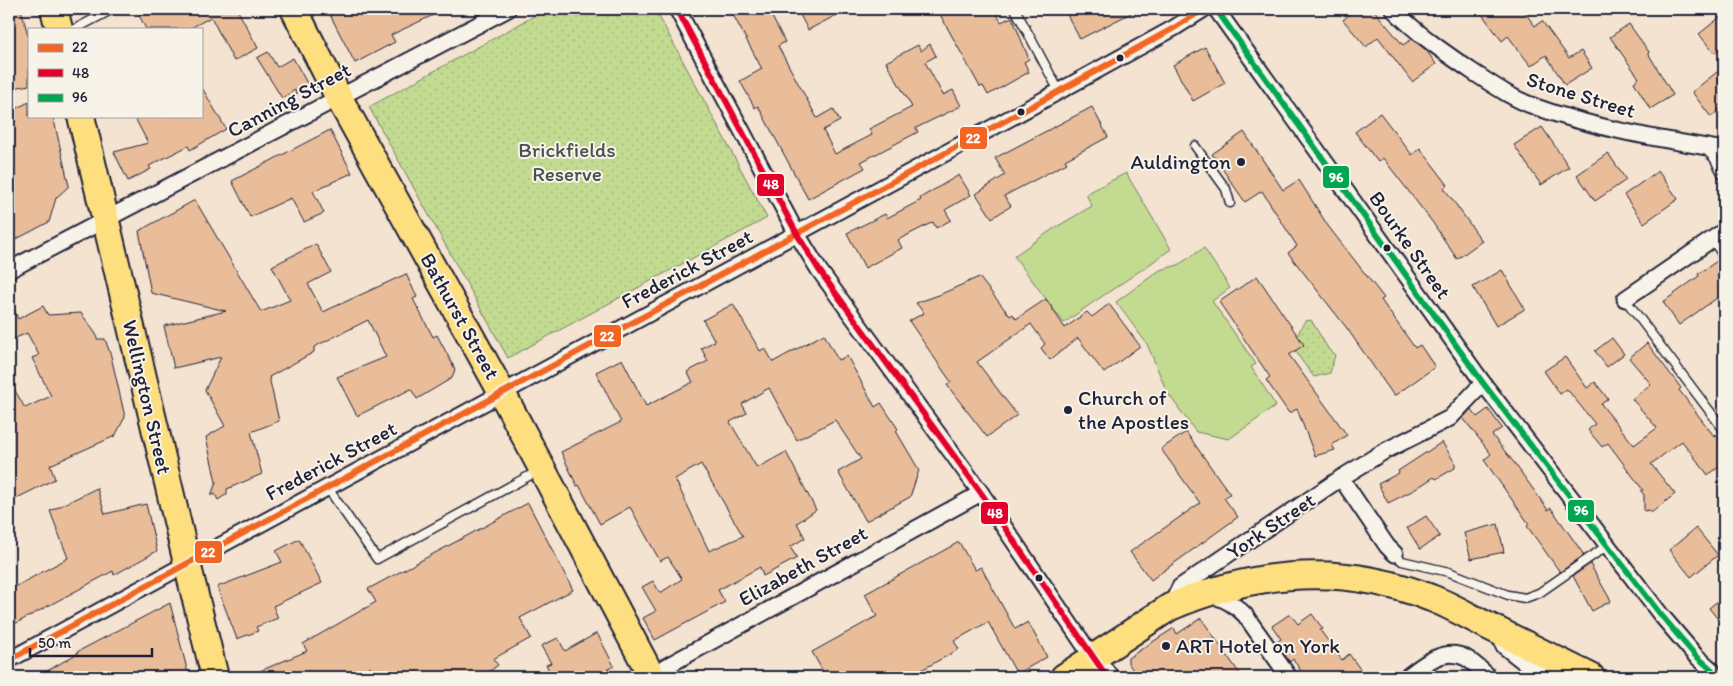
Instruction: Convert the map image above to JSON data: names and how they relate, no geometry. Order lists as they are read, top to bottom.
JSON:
{
  "streets": {
    "highway": ["Bathurst Street", "Wellington Street", "York Street"],
    "street": [
      "Stone Street",
      "Canning Street",
      "Bourke Street",
      "Frederick Street",
      "Elizabeth Street"
    ]
  },
  "crossings": [
    ["Canning Street", "Bathurst Street"],
    ["Canning Street", "Wellington Street"],
    ["Bourke Street", "York Street"],
    ["Frederick Street", "Bathurst Street"],
    ["Frederick Street", "Wellington Street"],
    ["Bathurst Street", "Elizabeth Street"]
  ],
  "parks": ["Brickfields Reserve"],
  "places": ["Auldington", "Church of the Apostles", "ART Hotel on York"],
  "lines": ["transit line 22", "transit line 48", "transit line 96"],
  "legend": ["22", "48", "96"],
  "scale_bar": "50 m"
}
